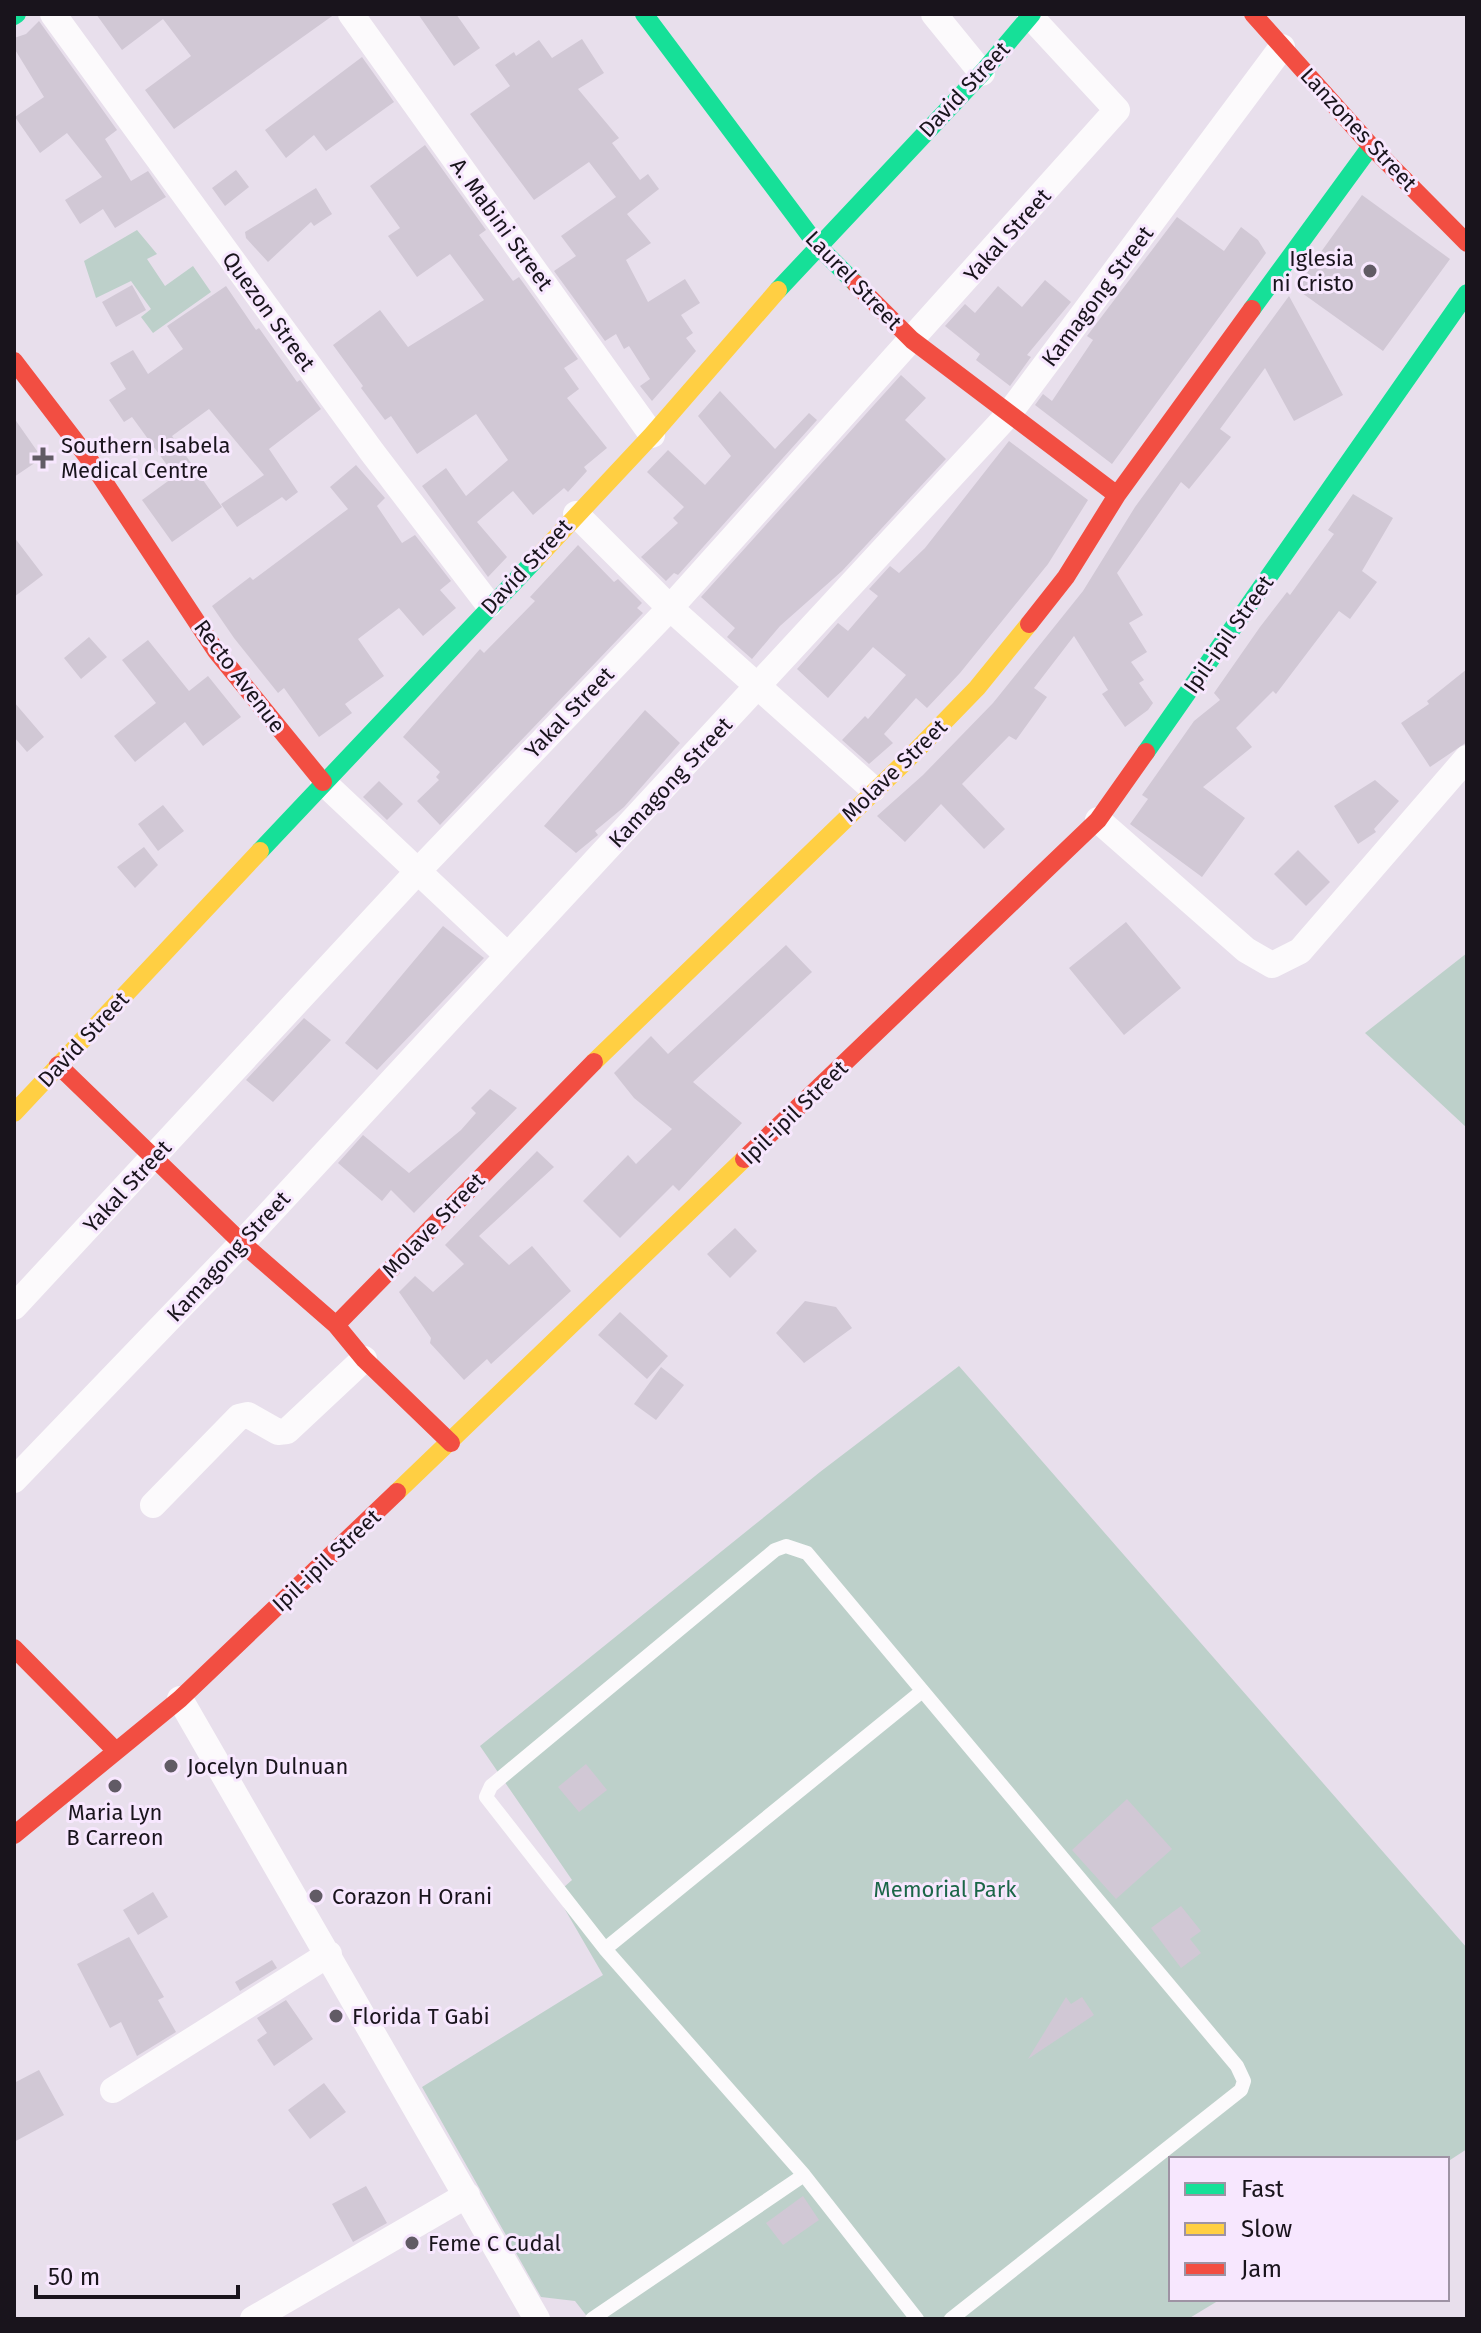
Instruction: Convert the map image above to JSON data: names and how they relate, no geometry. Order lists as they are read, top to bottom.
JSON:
{
  "streets": {
    "street": [
      "David Street",
      "Lanzones Street",
      "A. Mabini Street",
      "Yakal Street",
      "Laurel Street",
      "Kamagong Street",
      "Quezon Street",
      "Ipil-ipil Street",
      "Recto Avenue",
      "Molave Street"
    ]
  },
  "crossings": [
    ["David Street", "A. Mabini Street"],
    ["David Street", "Yakal Street"],
    ["David Street", "Laurel Street"],
    ["David Street", "Quezon Street"],
    ["David Street", "Recto Avenue"],
    ["Lanzones Street", "Kamagong Street"],
    ["Lanzones Street", "Molave Street"],
    ["Yakal Street", "Laurel Street"],
    ["Yakal Street", "Recto Avenue"],
    ["Laurel Street", "Kamagong Street"],
    ["Laurel Street", "Molave Street"],
    ["Kamagong Street", "Recto Avenue"]
  ],
  "parks": ["Memorial Park"],
  "places": {
    "other": [
      "Iglesia ni Cristo",
      "Jocelyn Dulnuan",
      "Maria Lyn B Carreon",
      "Corazon H Orani",
      "Florida T Gabi",
      "Feme C Cudal"
    ],
    "health": ["Southern Isabela Medical Centre"]
  },
  "legend": ["Fast", "Slow", "Jam"],
  "scale_bar": "50 m"
}
